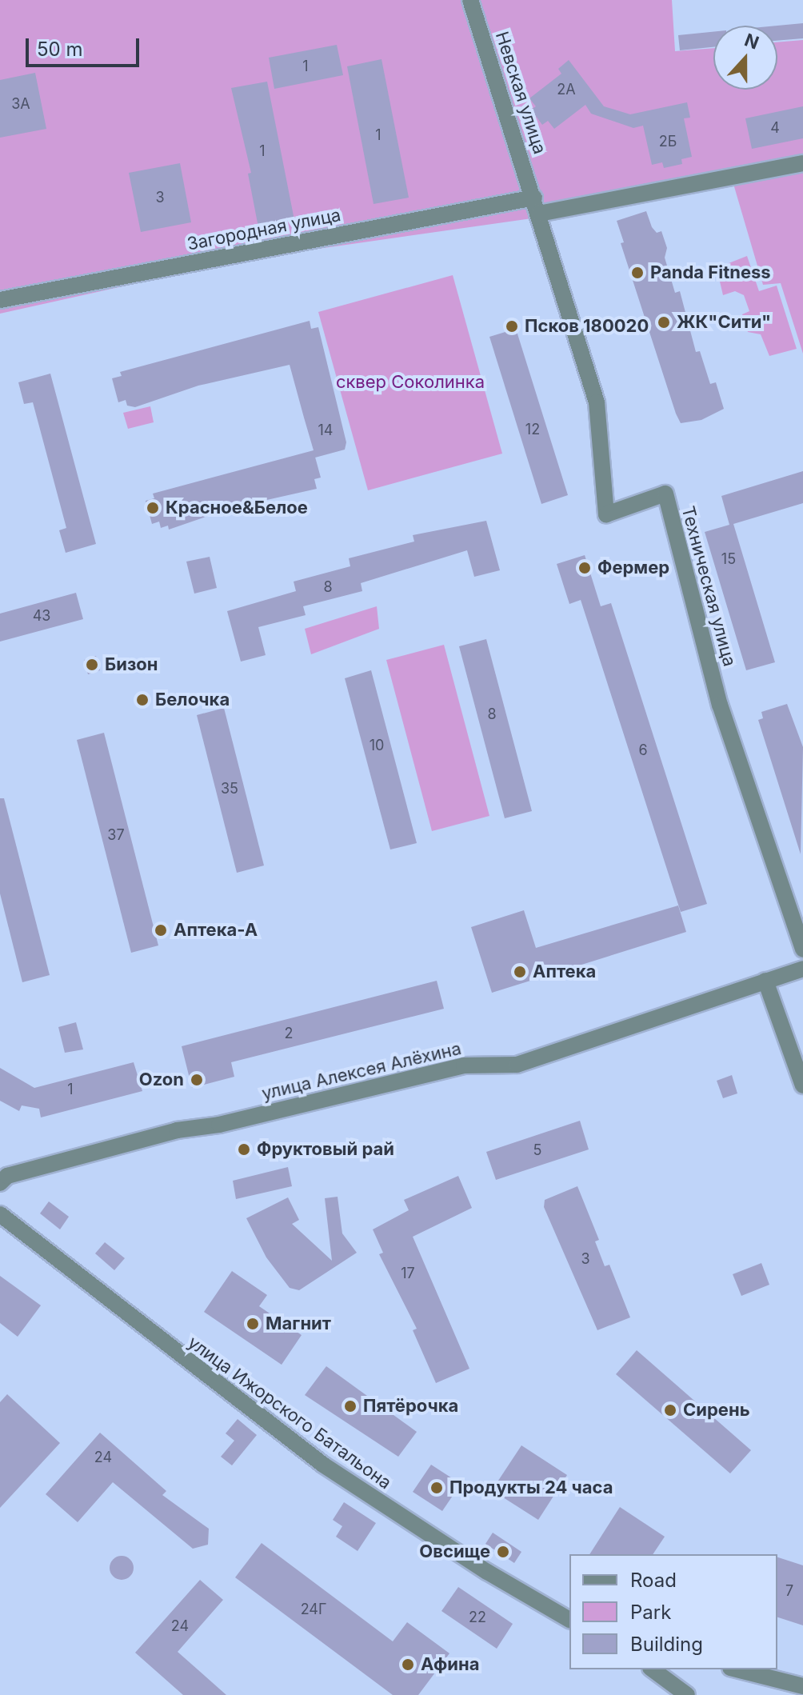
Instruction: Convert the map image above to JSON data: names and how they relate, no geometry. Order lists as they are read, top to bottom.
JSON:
{
  "streets": {
    "street": [
      "Невская улица",
      "Загородная улица",
      "Техническая улица",
      "улица Алексея Алёхина",
      "улица Ижорского Батальона"
    ]
  },
  "crossings": [
    ["Невская улица", "Загородная улица"],
    ["Невская улица", "Техническая улица"],
    ["Загородная улица", "Техническая улица"]
  ],
  "parks": ["сквер Соколинка"],
  "places": [
    "Panda Fitness",
    "ЖК\"Сити\"",
    "Псков 180020",
    "Красное&Белое",
    "Фермер",
    "Бизон",
    "Белочка",
    "Аптека-А",
    "Аптека",
    "Ozon",
    "Фруктовый рай",
    "Магнит",
    "Пятёрочка",
    "Сирень",
    "Продукты 24 часа",
    "Овсище",
    "Афина"
  ],
  "house_numbers": [
    "1",
    "2А",
    "3А",
    "4",
    "1",
    "2Б",
    "1",
    "3",
    "12",
    "14",
    "15",
    "8",
    "43",
    "8",
    "10",
    "6",
    "35",
    "37",
    "2",
    "1",
    "5",
    "3",
    "17",
    "24",
    "7",
    "24Г",
    "22",
    "24"
  ],
  "legend": ["Road", "Park", "Building"],
  "scale_bar": "50 m",
  "north": "top"
}
